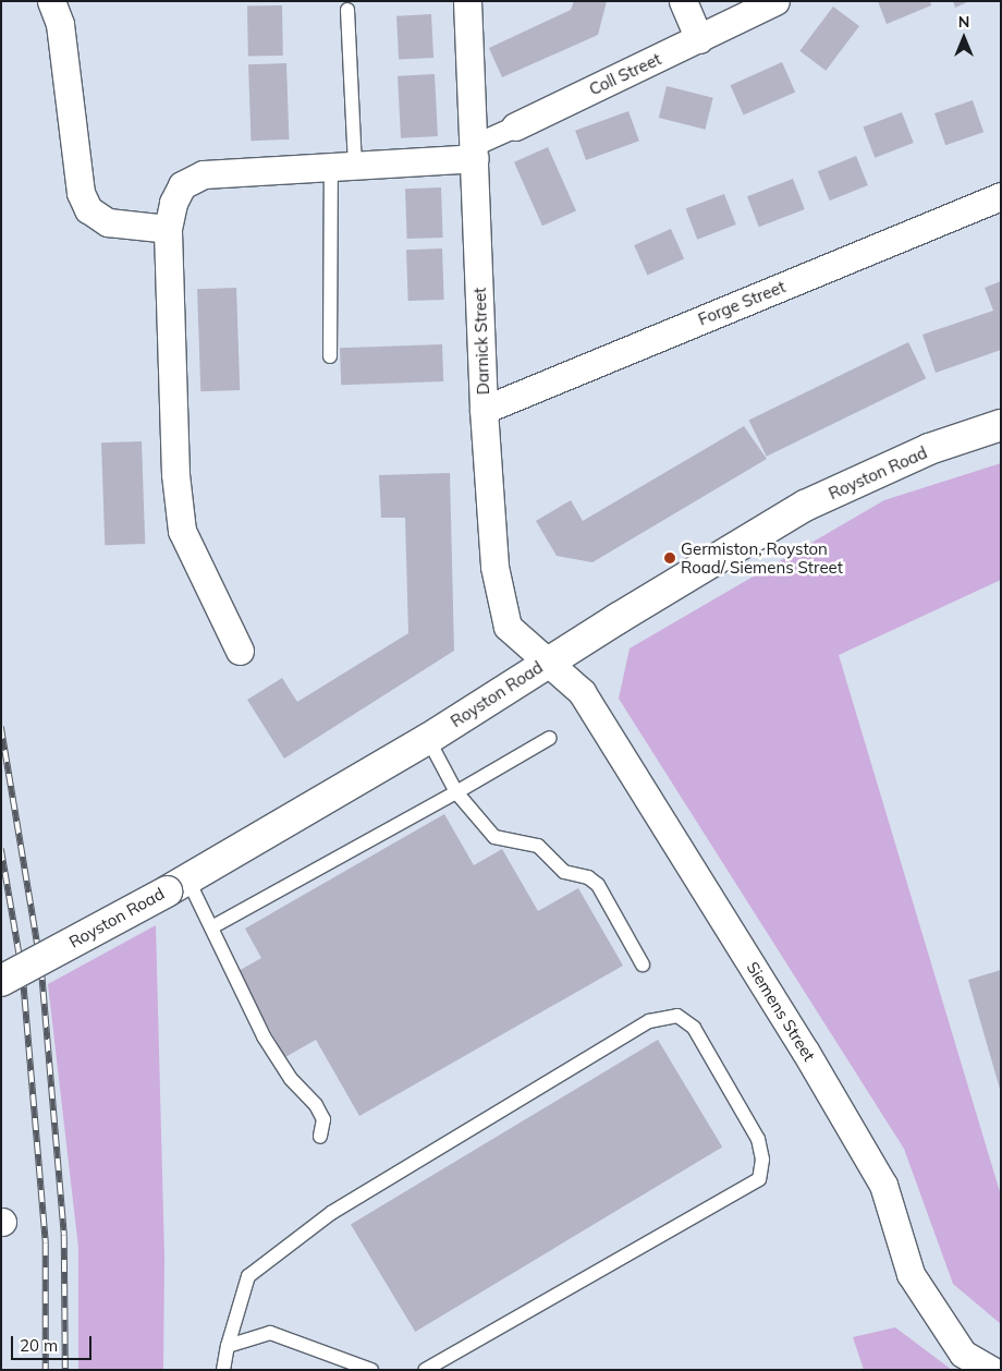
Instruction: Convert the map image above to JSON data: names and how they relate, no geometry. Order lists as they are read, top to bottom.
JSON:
{
  "streets": {
    "street": [
      "Coll Street",
      "Forge Street",
      "Darnick Street",
      "Royston Road",
      "Siemens Street"
    ]
  },
  "crossings": [
    ["Coll Street", "Darnick Street"],
    ["Forge Street", "Darnick Street"],
    ["Darnick Street", "Royston Road"],
    ["Darnick Street", "Siemens Street"],
    ["Royston Road", "Siemens Street"]
  ],
  "places": ["Germiston, Royston Road/ Siemens Street"],
  "scale_bar": "20 m",
  "north": "top"
}
